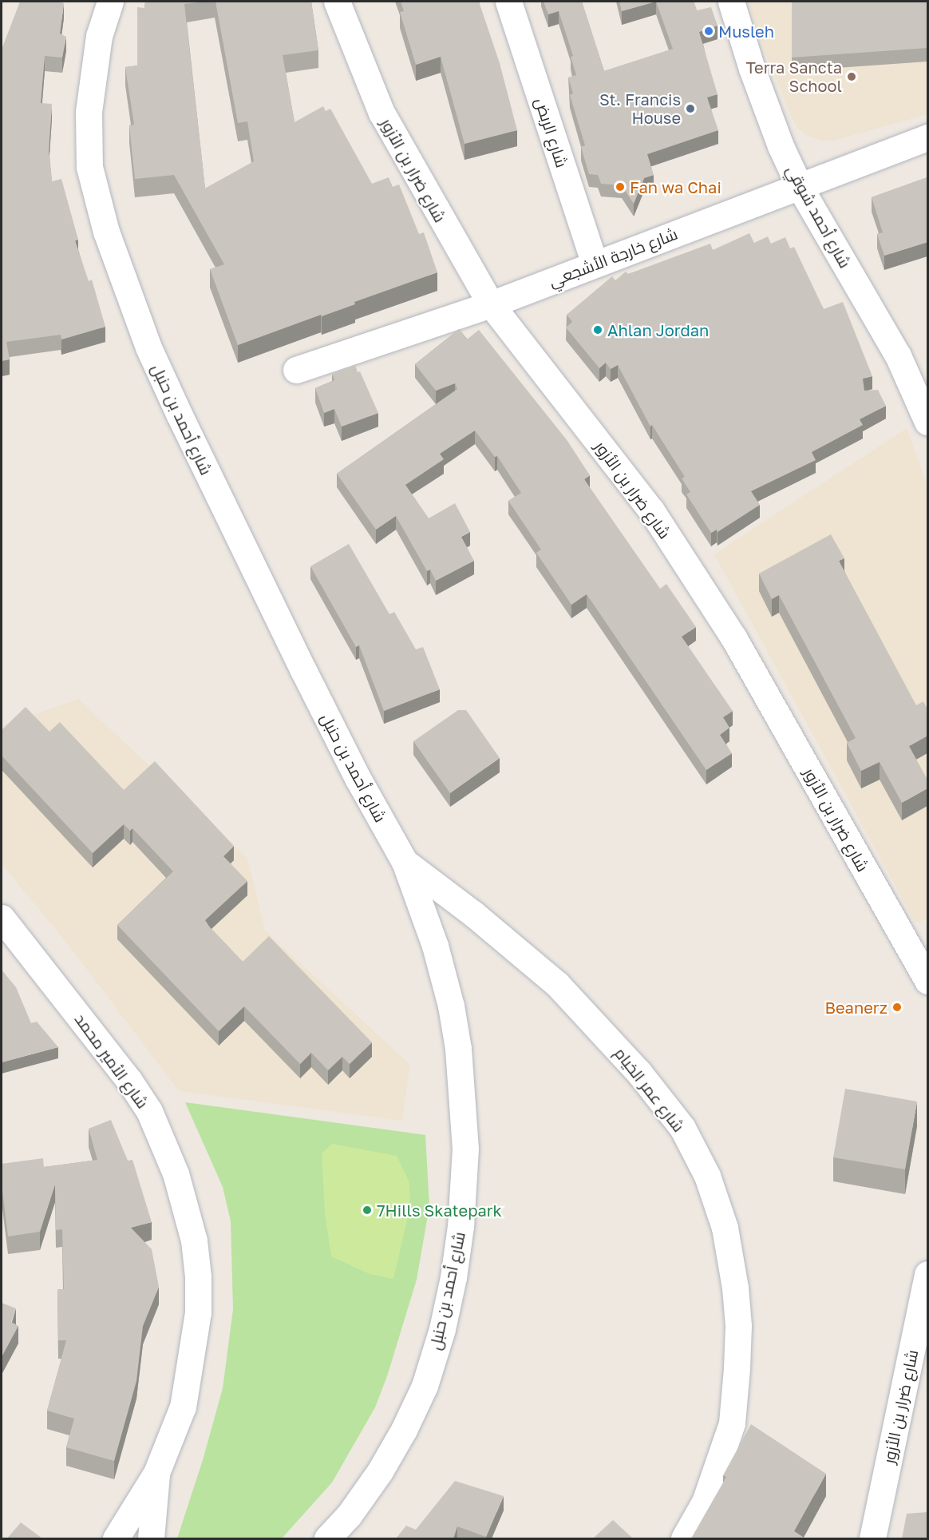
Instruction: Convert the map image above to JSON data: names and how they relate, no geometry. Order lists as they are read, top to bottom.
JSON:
{
  "streets": {
    "street": [
      "شارع الربض",
      "شارع ضرار بن الأزور",
      "شارع أحمد شوقي",
      "شارع خارجة الأشجعي",
      "شارع أحمد بن حنبل",
      "شارع الأمير محمد",
      "شارع عمر الخيام"
    ]
  },
  "crossings": [
    ["شارع الربض", "شارع خارجة الأشجعي"],
    ["شارع ضرار بن الأزور", "شارع خارجة الأشجعي"],
    ["شارع أحمد شوقي", "شارع خارجة الأشجعي"],
    ["شارع أحمد بن حنبل", "شارع عمر الخيام"]
  ],
  "places": [
    "Musleh",
    "Terra Sancta School",
    "St. Francis House",
    "Fan wa Chai",
    "Ahlan Jordan",
    "Beanerz",
    "7Hills Skatepark"
  ]
}
